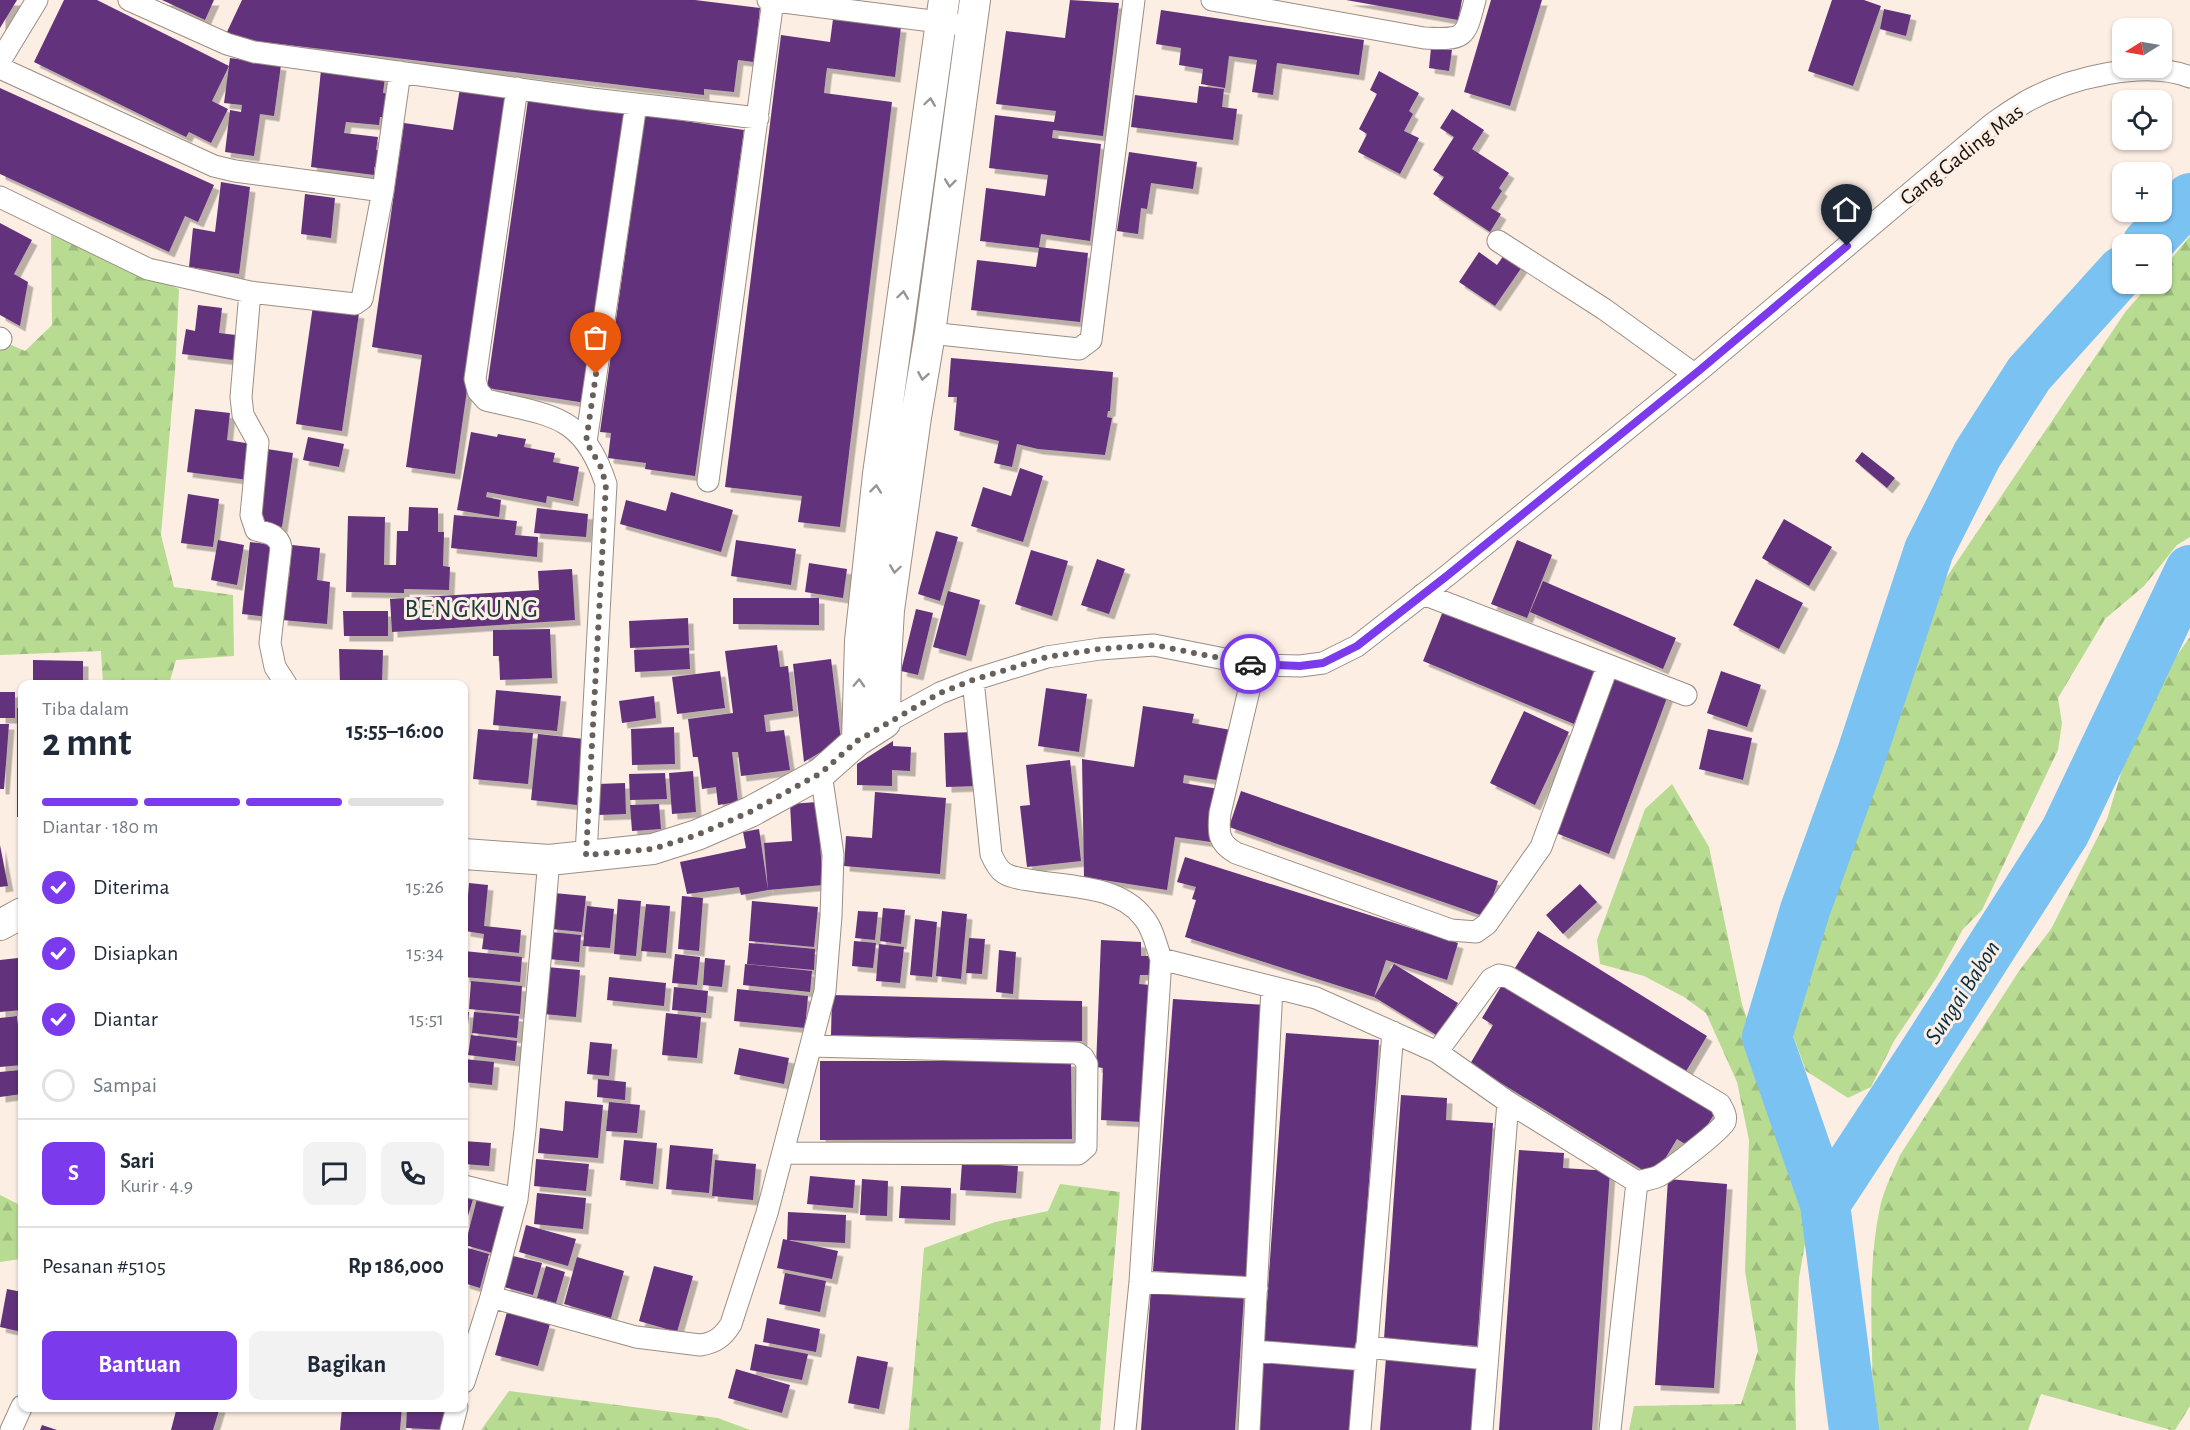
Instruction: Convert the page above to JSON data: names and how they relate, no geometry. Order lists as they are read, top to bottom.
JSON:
{
  "streets": {
    "street": ["Gang Gading Mas"]
  },
  "districts": ["BENGKUNG"],
  "water": ["Sungai Babon"],
  "north": "left",
  "page": {
    "map_buttons": ["+", "−"],
    "heading": ["2 mnt", "Tiba dalam", "15:55–16:00"],
    "panel": [
      "Sari",
      "Kurir · 4.9",
      "Pesanan #5105",
      "Rp 186,000"
    ],
    "bar": "Diantar · 180 m",
    "list": [
      ["Diterima", "15:26"],
      ["Disiapkan", "15:34"],
      ["Diantar", "15:51"],
      "Sampai"
    ],
    "round": "S",
    "buttons": ["Bantuan", "Bagikan"]
  }
}
